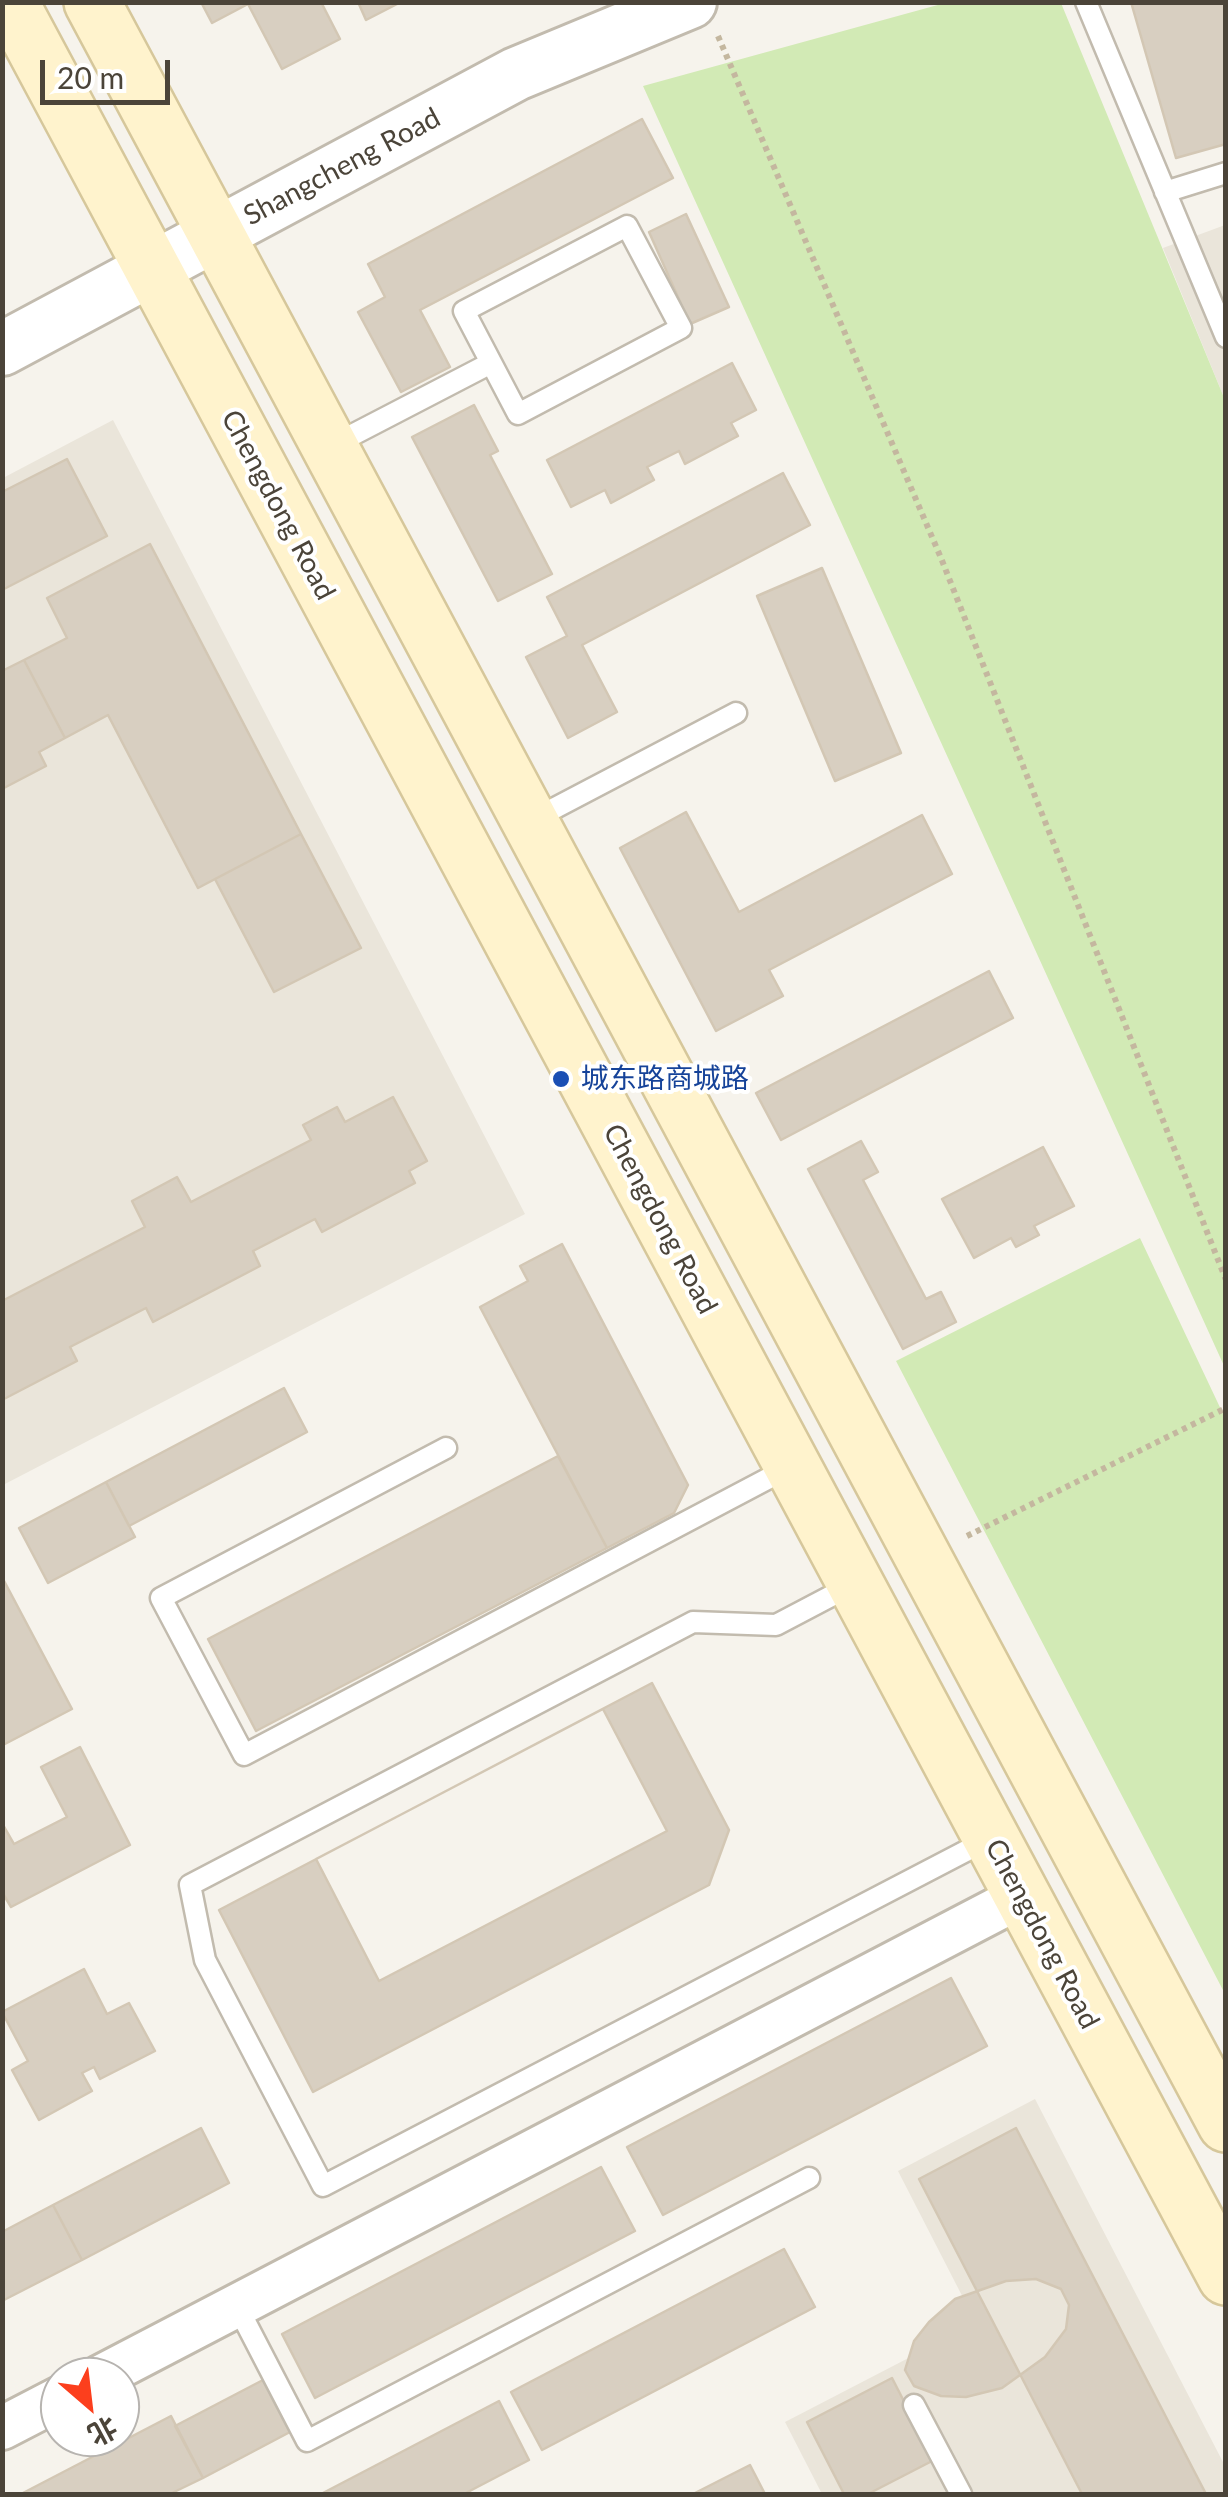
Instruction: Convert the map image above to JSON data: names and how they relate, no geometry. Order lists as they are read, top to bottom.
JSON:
{
  "streets": {
    "main road": ["Chengdong Road"],
    "street": ["Shangcheng Road"]
  },
  "crossings": [
    ["Shangcheng Road", "Chengdong Road"]
  ],
  "places": ["城东路商城路"],
  "scale_bar": "20 m",
  "north": "bottom right"
}
